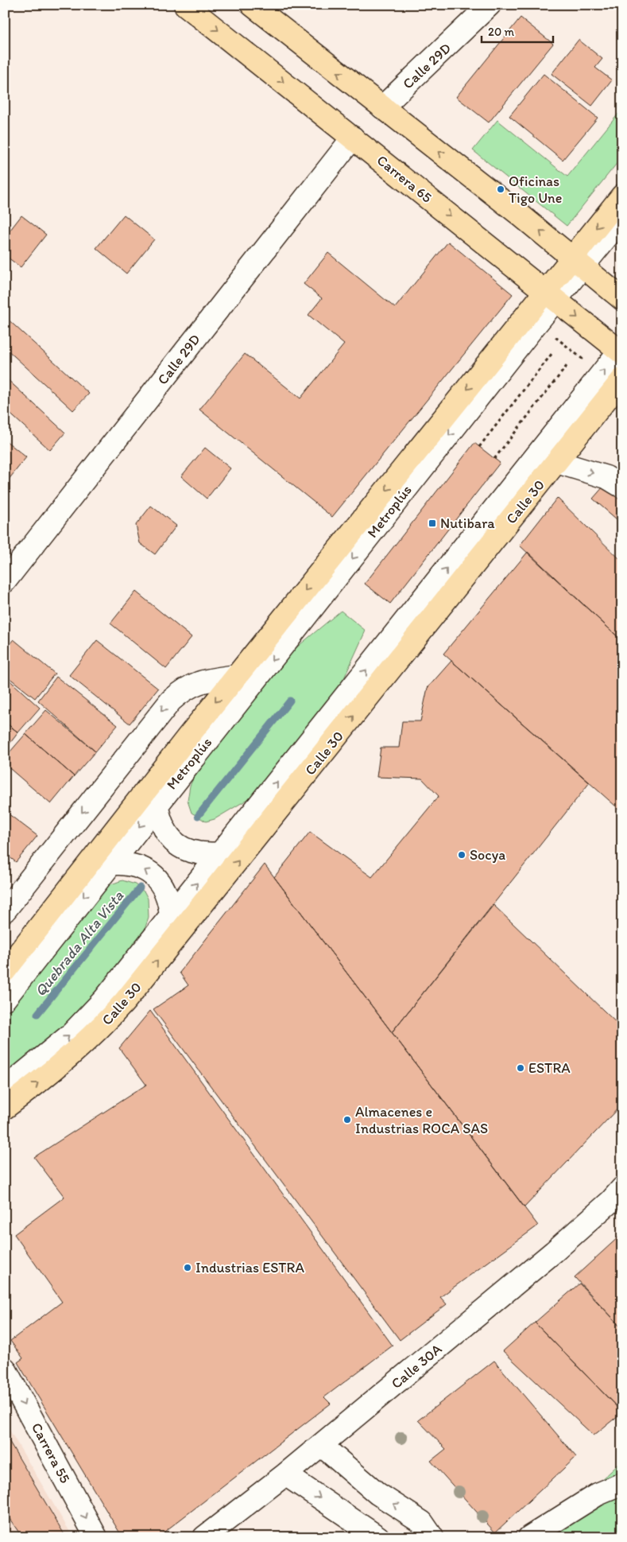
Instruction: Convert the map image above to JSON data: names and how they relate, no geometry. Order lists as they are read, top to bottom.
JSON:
{
  "streets": {
    "main road": ["Carrera 65", "Calle 30"],
    "street": [
      "Calle 29D",
      "Metroplús",
      "Calle 30A",
      "Carrera 55"
    ]
  },
  "crossings": [
    ["Calle 29D", "Carrera 65"],
    ["Carrera 65", "Metroplús"]
  ],
  "one_way": ["Carrera 55"],
  "water": ["Quebrada Alta Vista"],
  "places": {
    "other": [
      "Oficinas Tigo Une",
      "Socya",
      "ESTRA",
      "Almacenes e Industrias ROCA SAS",
      "Industrias ESTRA"
    ],
    "transit": ["Nutibara"]
  },
  "scale_bar": "20 m"
}
